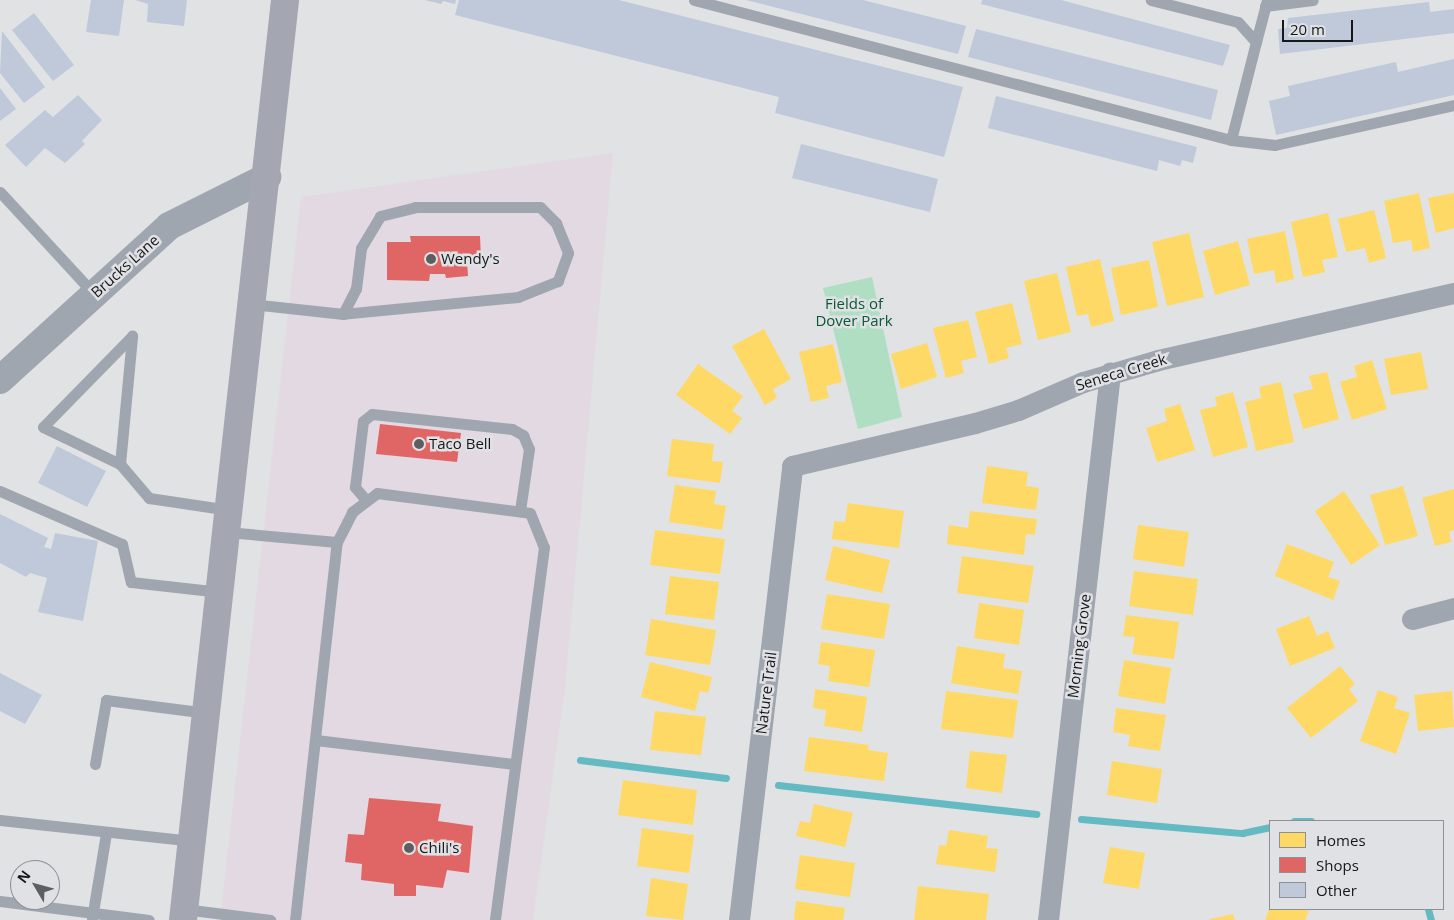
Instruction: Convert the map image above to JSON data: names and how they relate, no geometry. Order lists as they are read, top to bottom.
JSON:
{
  "streets": {
    "street": [
      "Brucks Lane",
      "Seneca Creek",
      "Morning Grove",
      "Nature Trail"
    ]
  },
  "crossings": [
    ["Seneca Creek", "Morning Grove"],
    ["Seneca Creek", "Nature Trail"]
  ],
  "parks": ["Fields of Dover Park"],
  "places": ["Wendy's", "Taco Bell", "Chili's"],
  "legend": ["Homes", "Shops", "Other"],
  "scale_bar": "20 m",
  "north": "top left"
}
